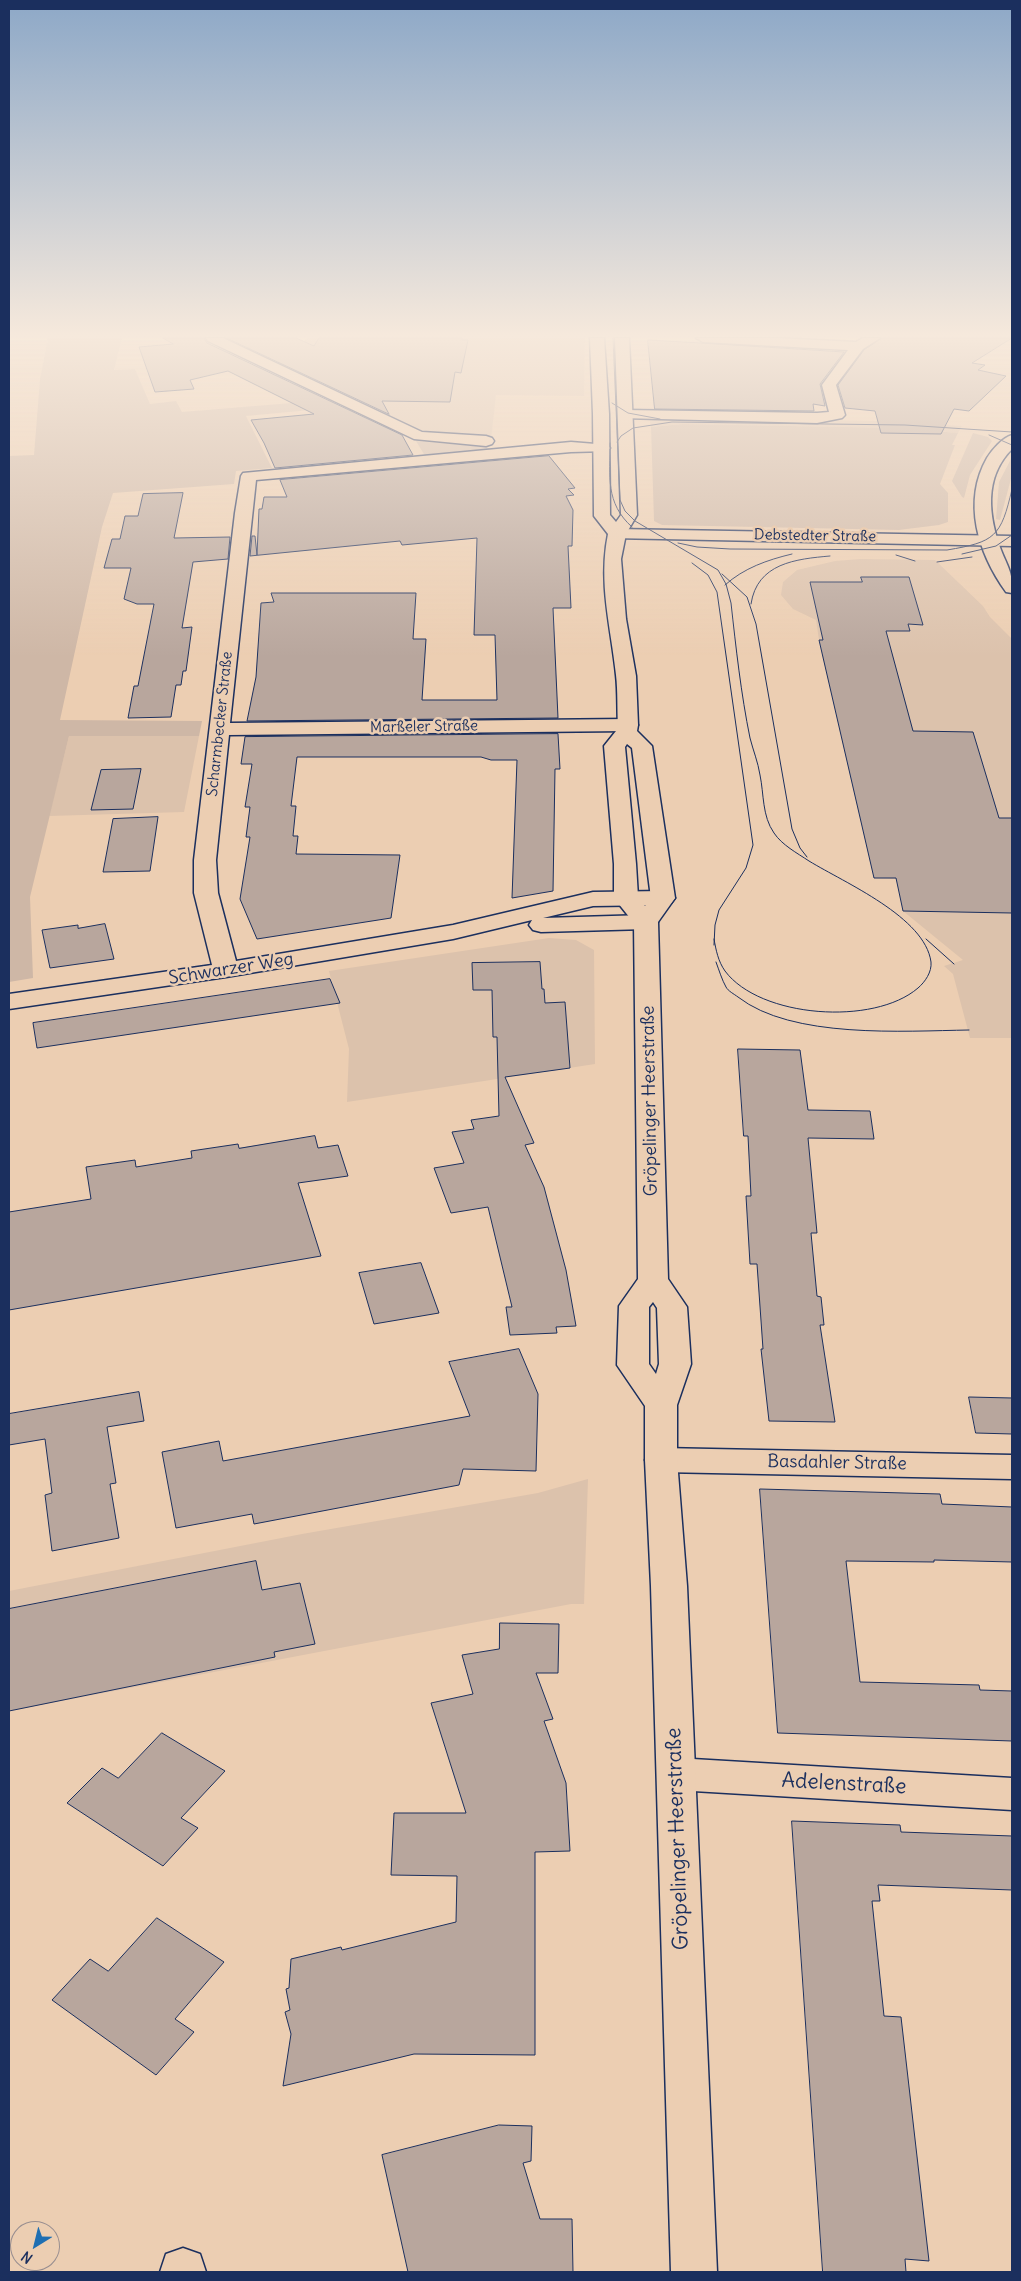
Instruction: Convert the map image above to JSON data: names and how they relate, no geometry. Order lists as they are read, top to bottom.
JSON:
{
  "streets": {
    "street": [
      "Debstedter Straße",
      "Scharmbecker Straße",
      "Marßeler Straße",
      "Schwarzer Weg",
      "Gröpelinger Heerstraße",
      "Basdahler Straße",
      "Adelenstraße"
    ]
  },
  "crossings": [
    ["Scharmbecker Straße", "Marßeler Straße"],
    ["Scharmbecker Straße", "Schwarzer Weg"],
    ["Schwarzer Weg", "Gröpelinger Heerstraße"],
    ["Gröpelinger Heerstraße", "Basdahler Straße"],
    ["Gröpelinger Heerstraße", "Adelenstraße"]
  ],
  "north": "bottom left"
}
